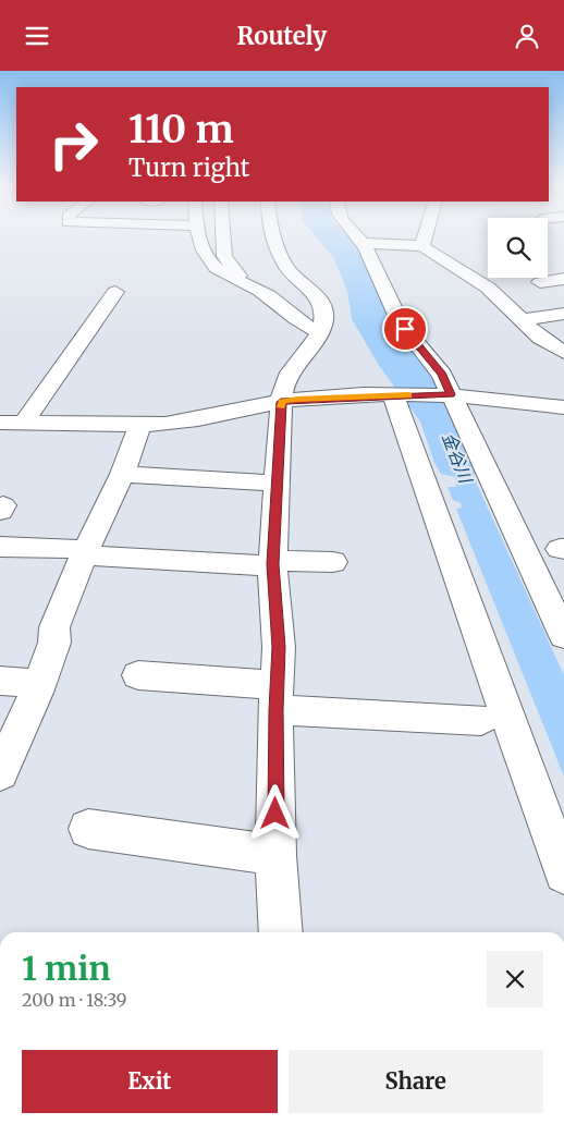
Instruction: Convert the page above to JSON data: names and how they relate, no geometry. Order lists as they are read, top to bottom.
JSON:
{
  "water": ["金谷川"],
  "page": {
    "header": "Routely",
    "turn": ["110 m", "Turn right"],
    "heading": ["1 min", "200 m · 18:39"],
    "buttons": ["Exit", "Share"]
  }
}
